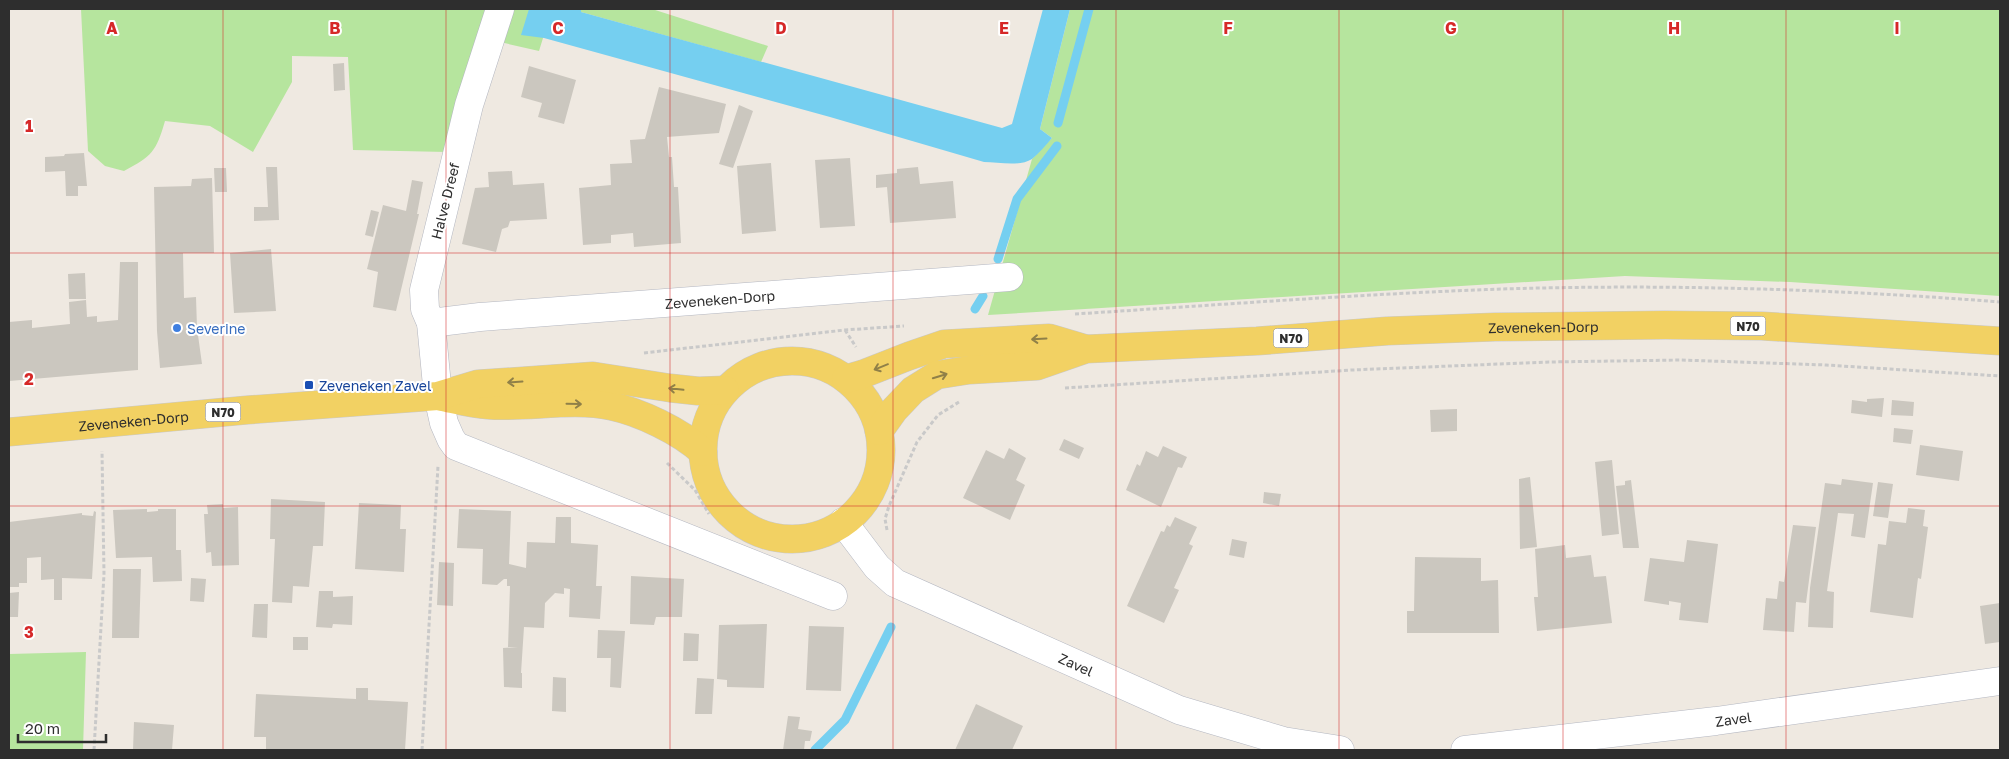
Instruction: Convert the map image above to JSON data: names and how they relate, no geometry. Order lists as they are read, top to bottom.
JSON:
{
  "streets": {
    "main road": ["Zeveneken-Dorp", "N70"],
    "street": ["Halve Dreef", "Zavel"]
  },
  "crossings": [
    ["Halve Dreef", "Zeveneken-Dorp"],
    ["Zeveneken-Dorp", "Zavel"]
  ],
  "places": {
    "other": ["Severine"],
    "transit": ["Zeveneken Zavel"]
  },
  "scale_bar": "20 m",
  "grid": {
    "columns": [
      "A",
      "B",
      "C",
      "D",
      "E",
      "F",
      "G",
      "H",
      "I"
    ],
    "rows": ["1", "2", "3"]
  }
}
